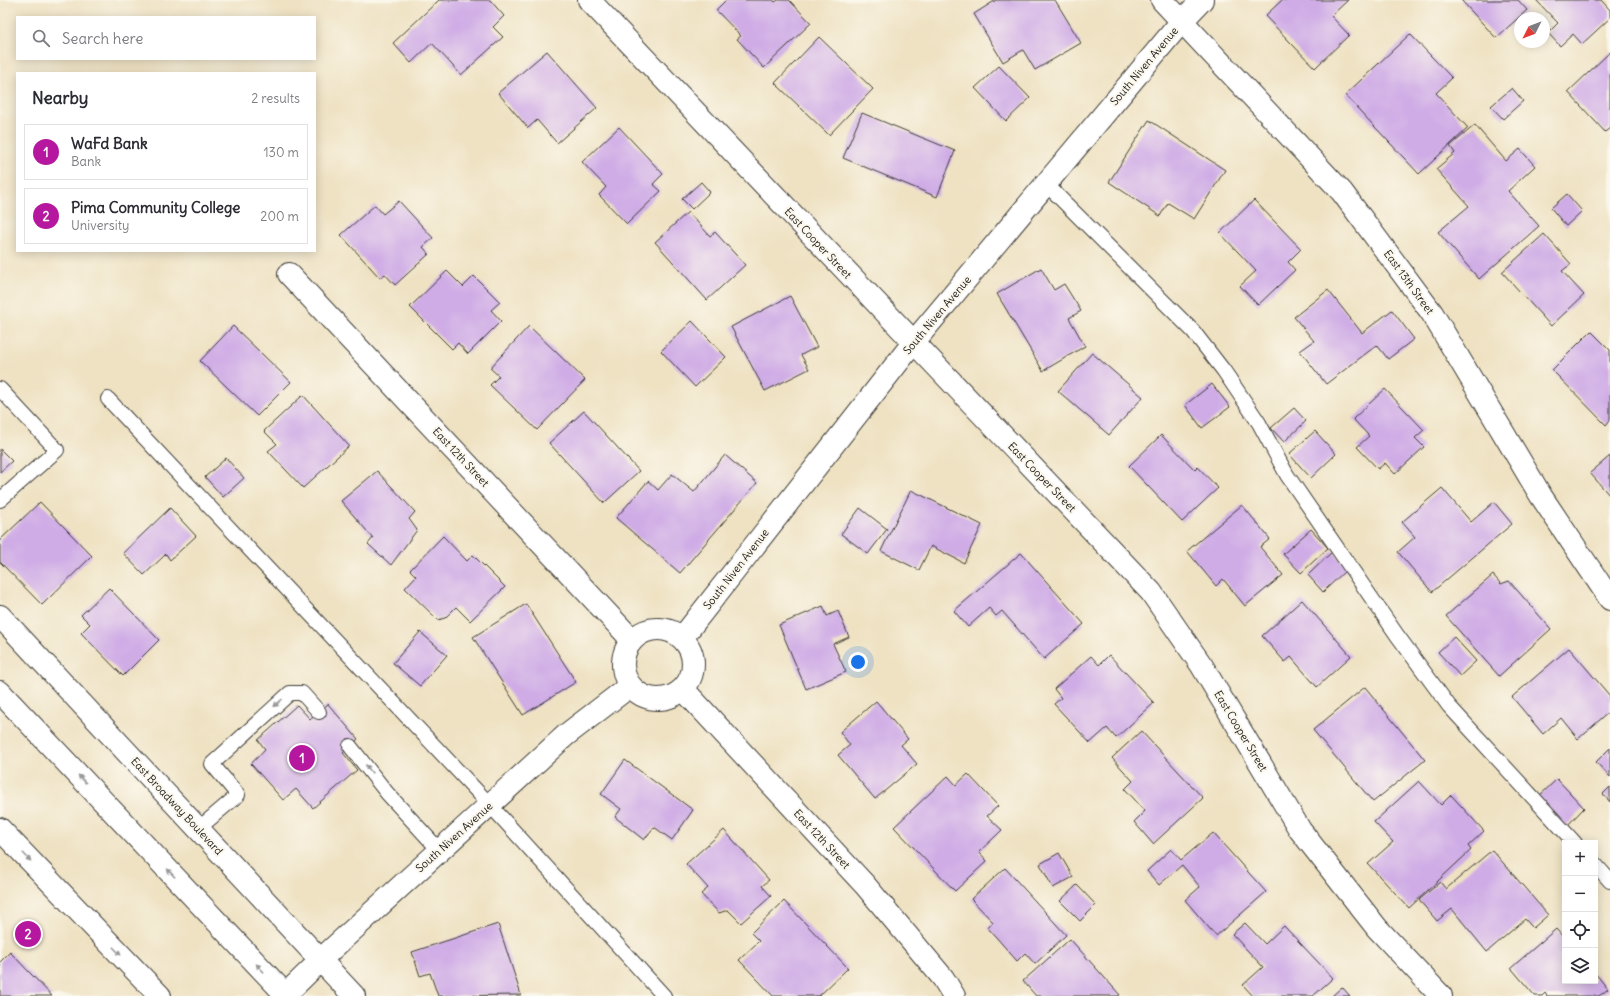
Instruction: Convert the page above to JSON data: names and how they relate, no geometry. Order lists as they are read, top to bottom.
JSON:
{
  "streets": {
    "street": [
      "South Niven Avenue",
      "East Cooper Street",
      "East 13th Street",
      "East 12th Street",
      "East Broadway Boulevard"
    ]
  },
  "crossings": [
    ["South Niven Avenue", "East Cooper Street"],
    ["South Niven Avenue", "East 13th Street"],
    ["South Niven Avenue", "East 12th Street"],
    ["South Niven Avenue", "East Broadway Boulevard"]
  ],
  "north": "bottom left",
  "page": {
    "search": "Search here",
    "heading": ["Nearby", "2 results"],
    "list": [
      {
        "mark": "1",
        "name": "WaFd Bank",
        "note": "Bank",
        "value": "130 m"
      },
      {
        "mark": "2",
        "name": "Pima Community College",
        "note": "University",
        "value": "200 m"
      }
    ],
    "pins": ["1", "2"],
    "map_buttons": ["+", "−"]
  }
}
